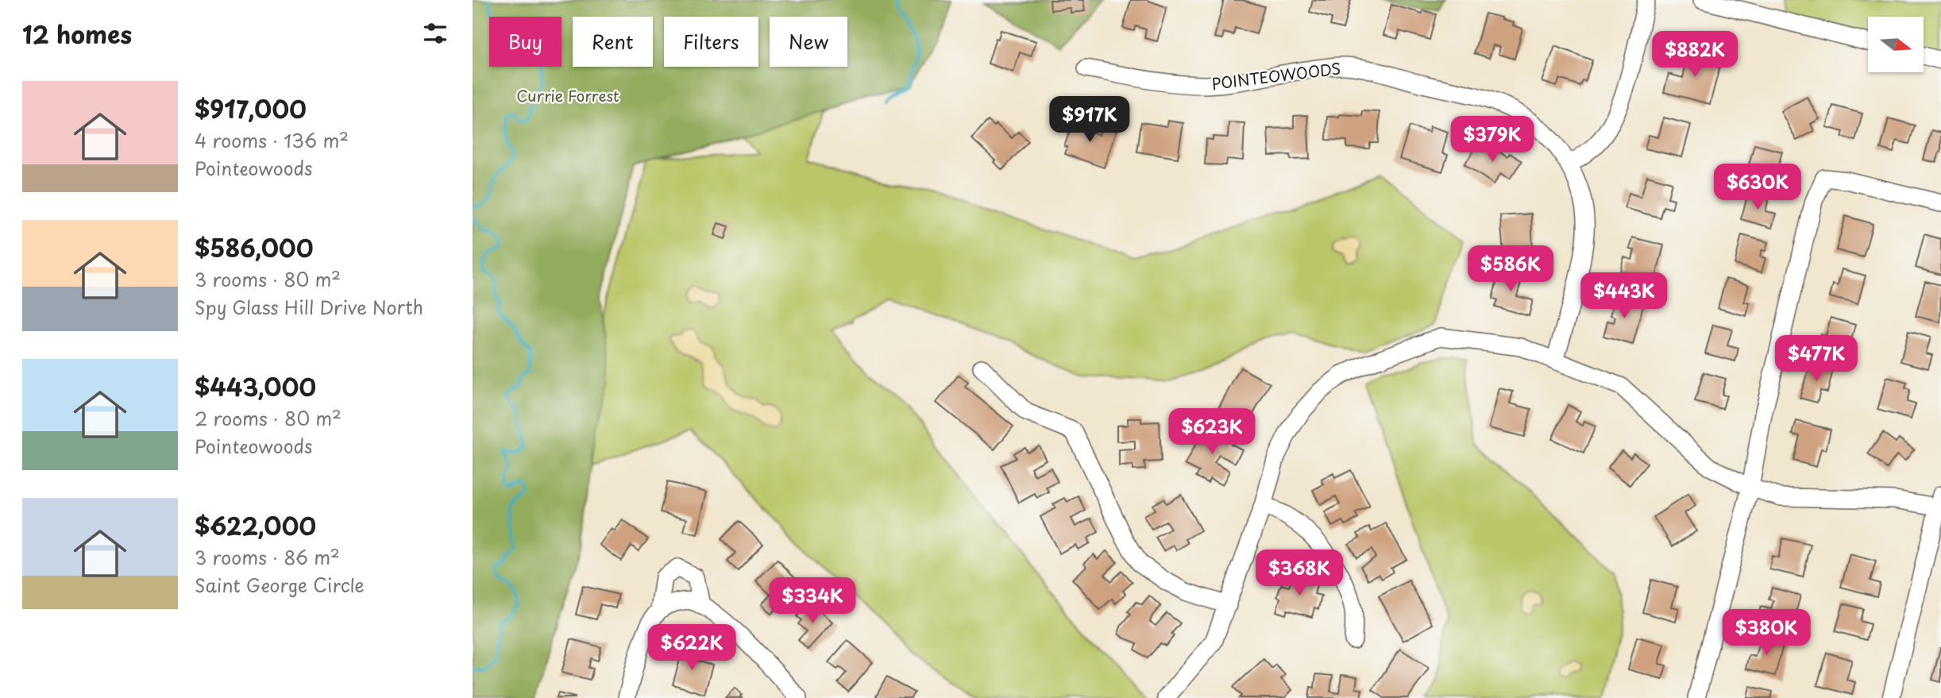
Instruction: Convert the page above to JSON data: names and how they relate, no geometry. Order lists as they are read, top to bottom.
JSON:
{
  "streets": {
    "street": ["POINTEOWOODS"]
  },
  "parks": ["Currie Forrest"],
  "north": "right",
  "page": {
    "heading": "12 homes",
    "chip": [
      "Buy",
      "Rent",
      "Filters",
      "New"
    ],
    "price": [
      "$882K",
      "$917K",
      "$379K",
      "$630K",
      "$586K",
      "$443K",
      "$477K",
      "$623K",
      "$368K",
      "$334K",
      "$380K",
      "$622K"
    ],
    "list": [
      {
        "name": "$917,000",
        "note": "4 rooms · 136 m² · Pointeowoods"
      },
      {
        "name": "$586,000",
        "note": "3 rooms · 80 m² · Spy Glass Hill Drive North"
      },
      {
        "name": "$443,000",
        "note": "2 rooms · 80 m² · Pointeowoods"
      },
      {
        "name": "$622,000",
        "note": "3 rooms · 86 m² · Saint George Circle"
      }
    ]
  }
}
